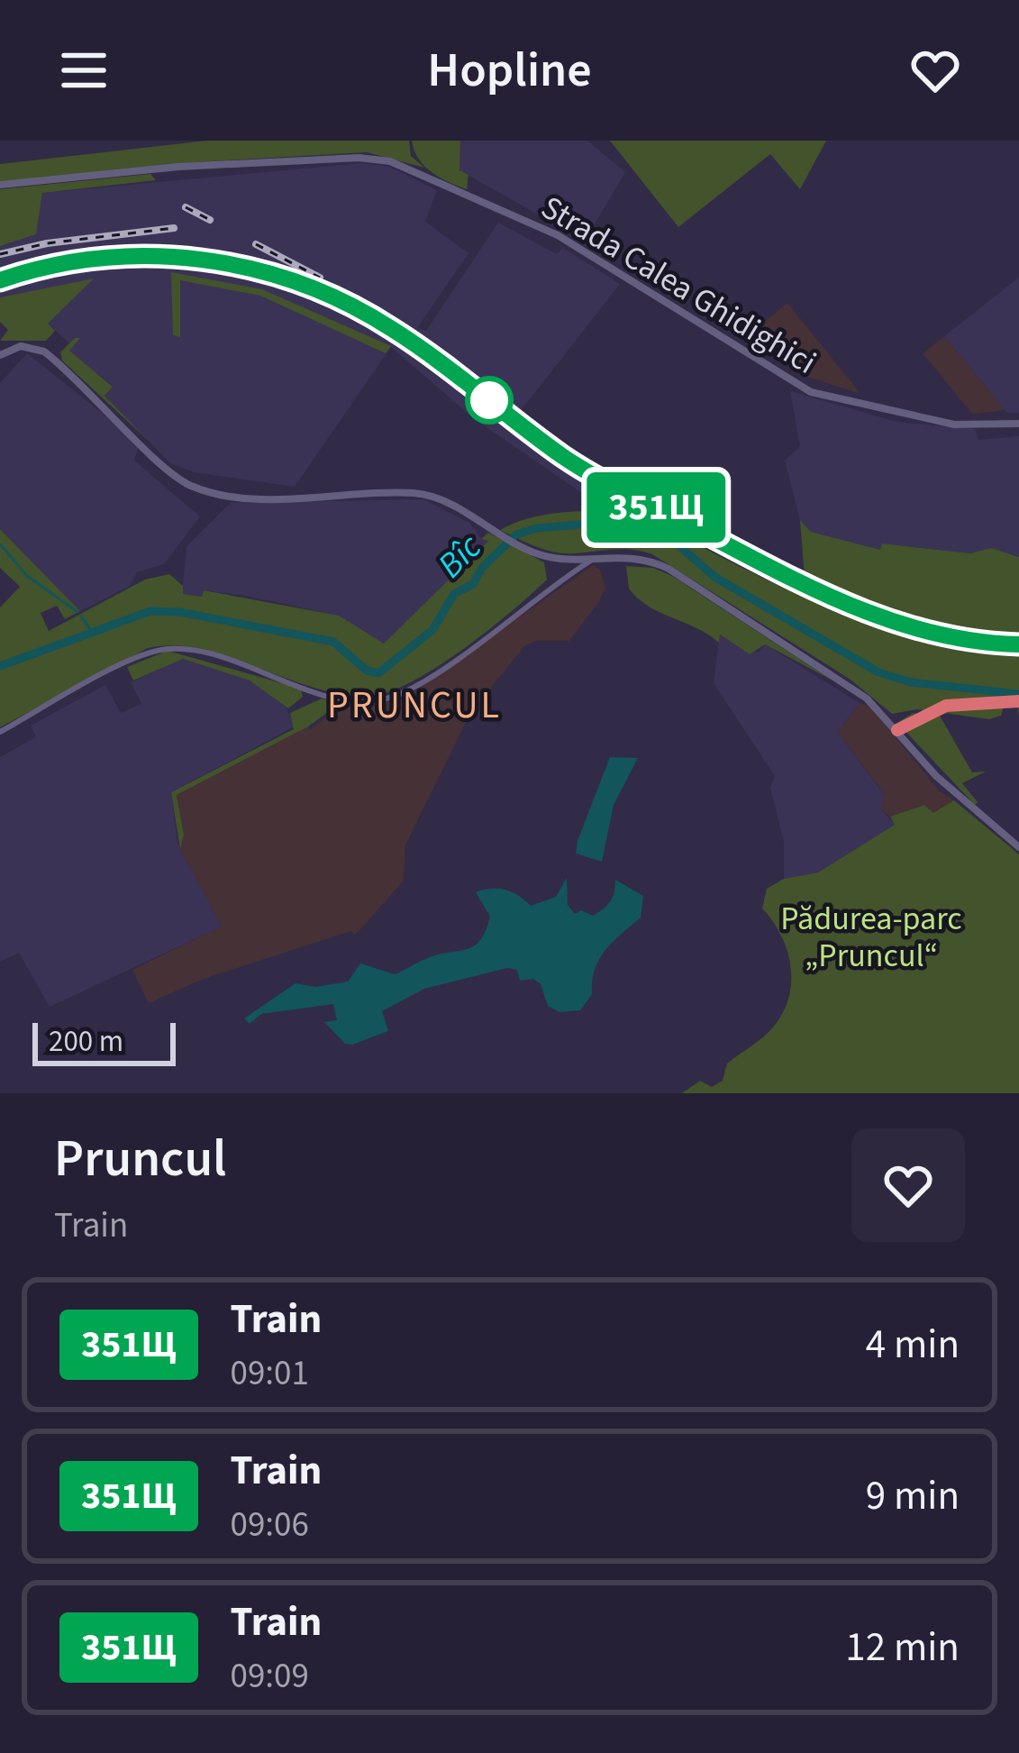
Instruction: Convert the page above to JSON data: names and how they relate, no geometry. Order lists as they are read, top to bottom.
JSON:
{
  "streets": {
    "street": ["Strada Calea Ghidighici"]
  },
  "districts": ["PRUNCUL"],
  "water": ["Bîc"],
  "parks": ["Pădurea-parc „Pruncul“"],
  "scale_bar": "200 m",
  "page": {
    "header": "Hopline",
    "on_map": "351Щ",
    "scale": "200 m",
    "heading": ["Pruncul", "Train"],
    "list": [
      {
        "mark": "351Щ",
        "name": "Train",
        "note": "09:01",
        "value": "4 min"
      },
      {
        "mark": "351Щ",
        "name": "Train",
        "note": "09:06",
        "value": "9 min"
      },
      {
        "mark": "351Щ",
        "name": "Train",
        "note": "09:09",
        "value": "12 min"
      }
    ]
  }
}
